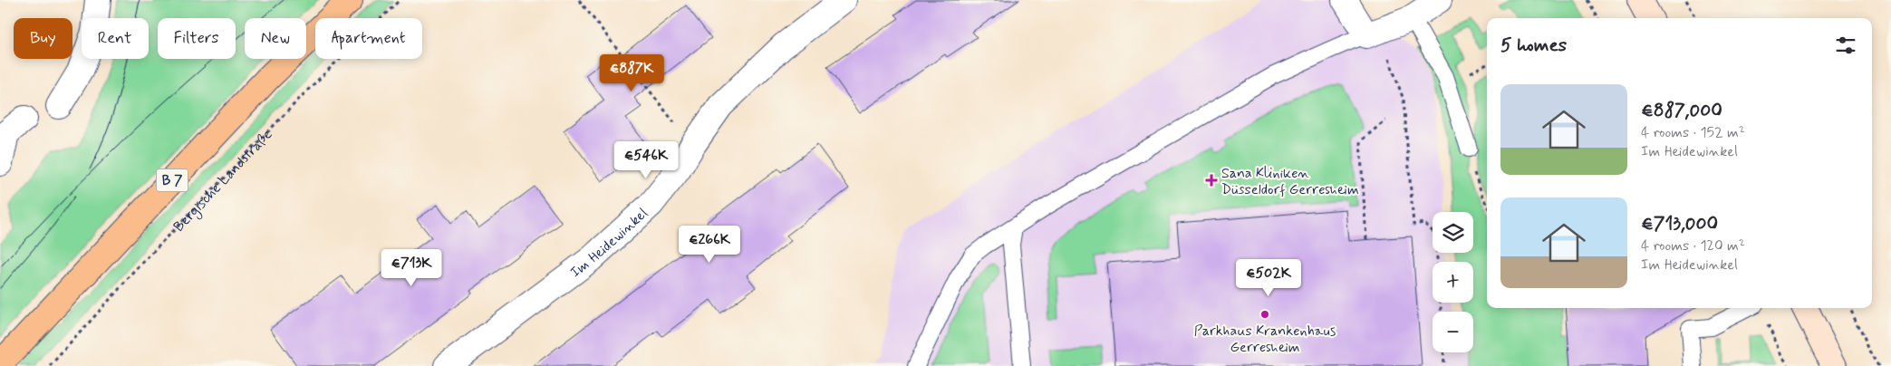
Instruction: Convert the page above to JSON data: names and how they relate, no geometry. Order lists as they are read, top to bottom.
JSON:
{
  "streets": {
    "main road": ["B 7"],
    "street": ["Im Heidewinkel"],
    "path": ["Bergische Landstraße"]
  },
  "places": {
    "health": ["Sana Kliniken Düsseldorf Gerresheim"],
    "other": ["Parkhaus Krankenhaus Gerresheim"]
  },
  "page": {
    "chip": [
      "Buy",
      "Rent",
      "Filters",
      "New",
      "Apartment"
    ],
    "heading": "5 homes",
    "price": [
      "€887K",
      "€546K",
      "€266K",
      "€713K",
      "€502K"
    ],
    "list": [
      {
        "name": "€887,000",
        "note": "4 rooms · 152 m² · Im Heidewinkel"
      },
      {
        "name": "€713,000",
        "note": "4 rooms · 120 m² · Im Heidewinkel"
      }
    ],
    "map_buttons": ["+", "−"]
  }
}
